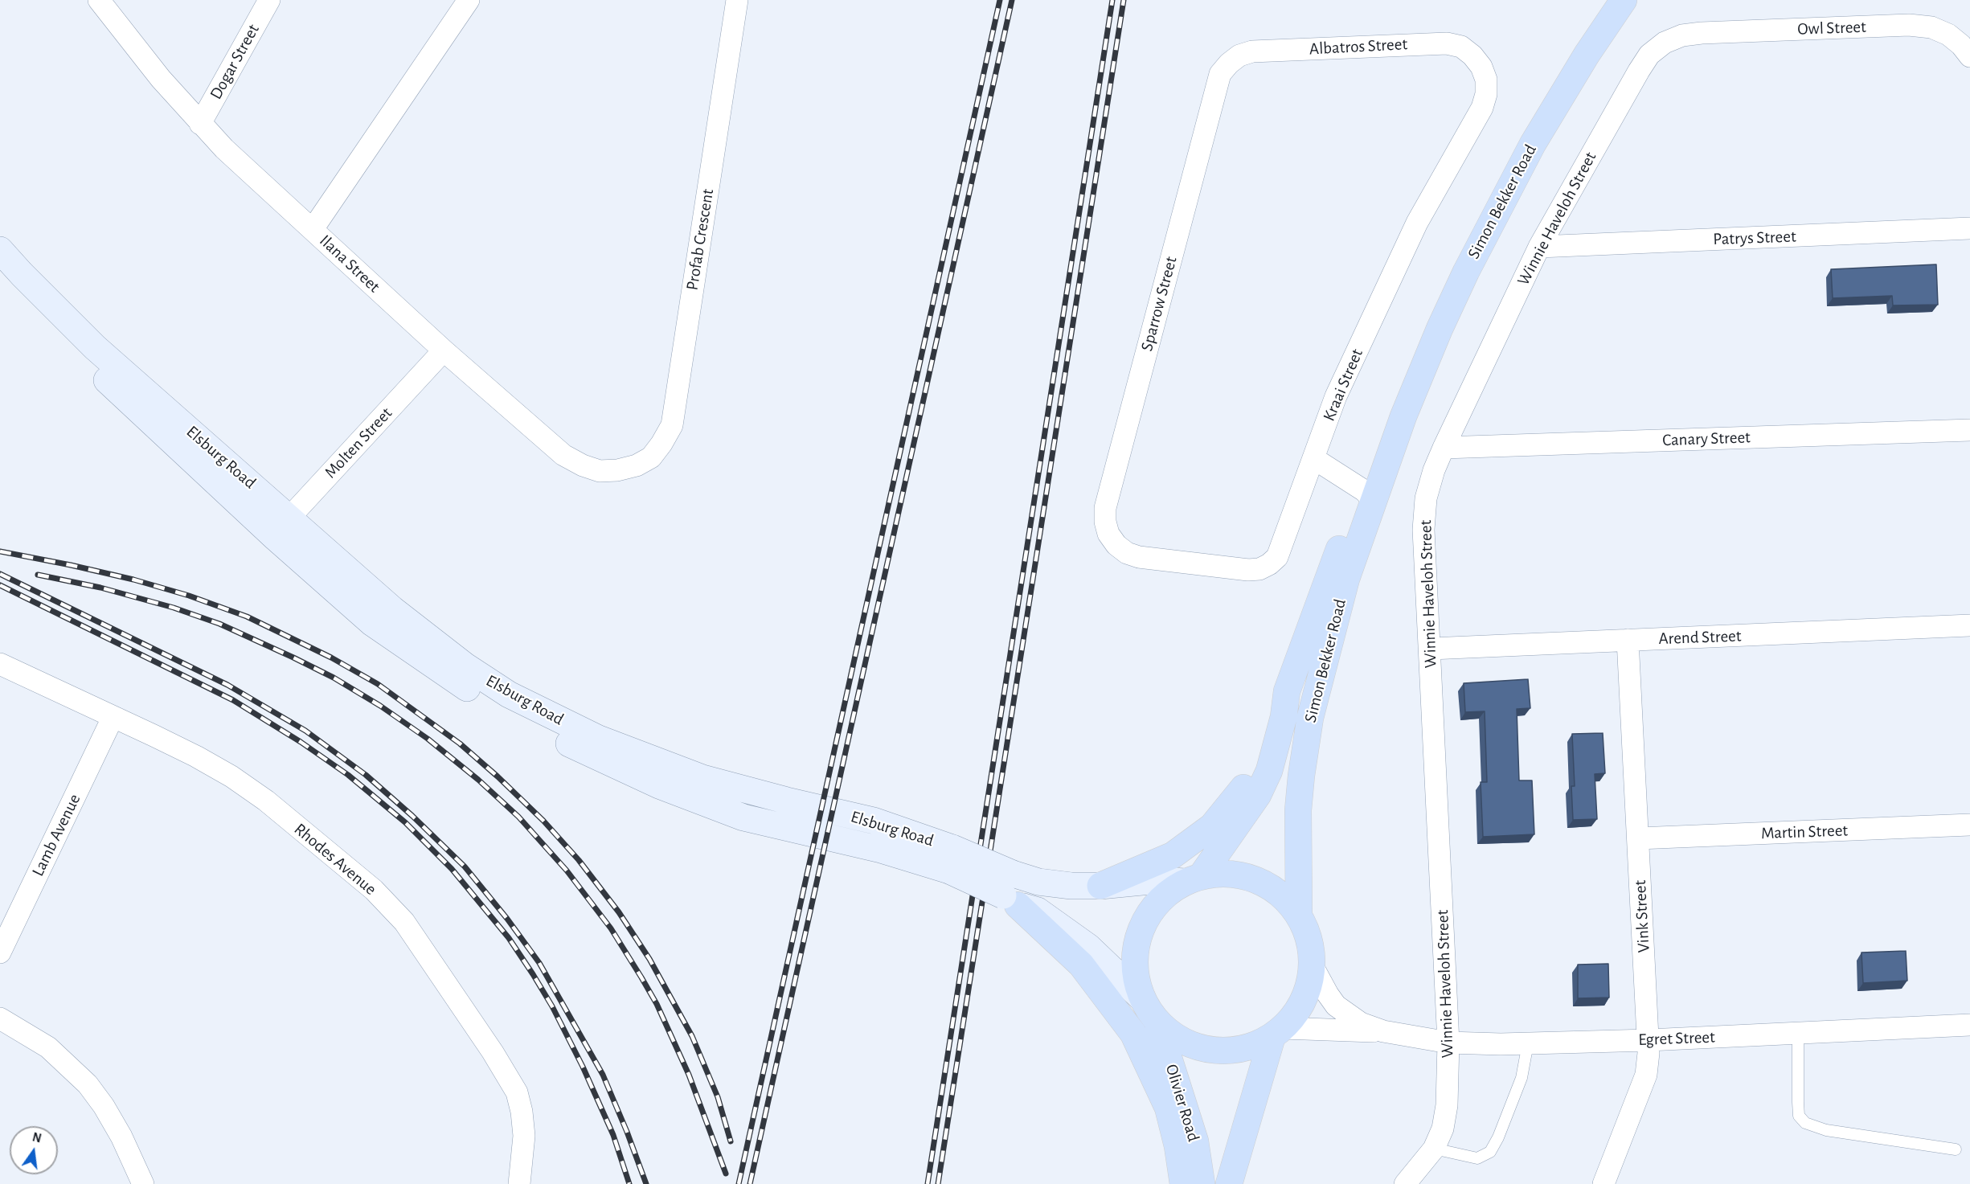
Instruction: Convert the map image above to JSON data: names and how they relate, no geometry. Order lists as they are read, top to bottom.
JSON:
{
  "streets": {
    "main road": ["Simon Bekker Road", "Elsburg Road", "Olivier Road"],
    "street": [
      "Owl Street",
      "Albatros Street",
      "Dogar Street",
      "Winnie Haveloh Street",
      "Patrys Street",
      "Profab Crescent",
      "Ilana Street",
      "Sparrow Street",
      "Kraai Street",
      "Canary Street",
      "Molten Street",
      "Arend Street",
      "Martin Street",
      "Lamb Avenue",
      "Rhodes Avenue",
      "Vink Street",
      "Egret Street"
    ]
  },
  "crossings": [
    ["Owl Street", "Winnie Haveloh Street"],
    ["Albatros Street", "Sparrow Street"],
    ["Albatros Street", "Kraai Street"],
    ["Dogar Street", "Ilana Street"],
    ["Simon Bekker Road", "Elsburg Road"],
    ["Winnie Haveloh Street", "Patrys Street"],
    ["Winnie Haveloh Street", "Canary Street"],
    ["Winnie Haveloh Street", "Arend Street"],
    ["Winnie Haveloh Street", "Egret Street"],
    ["Profab Crescent", "Ilana Street"],
    ["Ilana Street", "Molten Street"],
    ["Sparrow Street", "Kraai Street"],
    ["Molten Street", "Elsburg Road"],
    ["Arend Street", "Vink Street"],
    ["Martin Street", "Vink Street"],
    ["Lamb Avenue", "Rhodes Avenue"],
    ["Vink Street", "Egret Street"]
  ],
  "north": "top"
}
